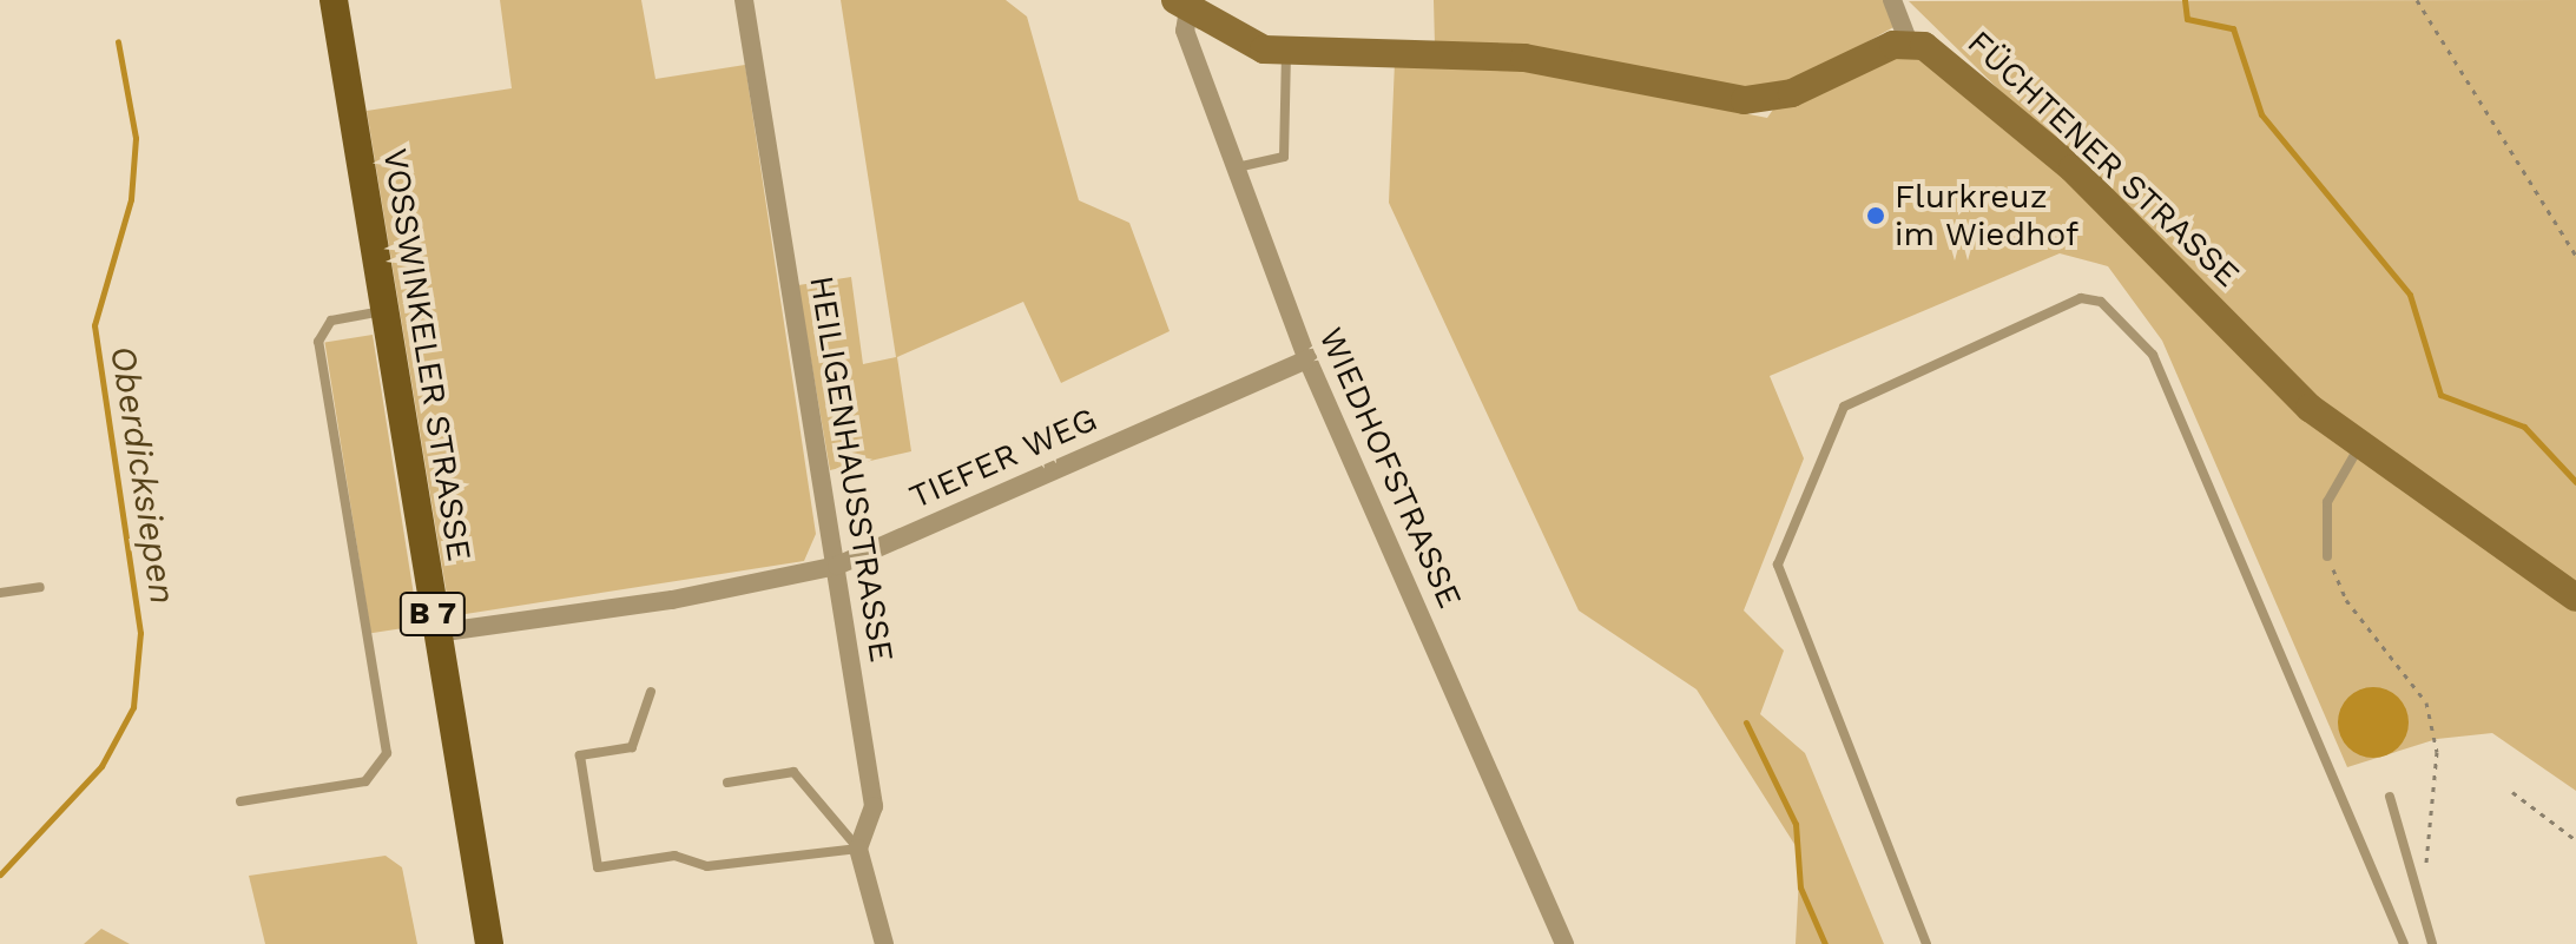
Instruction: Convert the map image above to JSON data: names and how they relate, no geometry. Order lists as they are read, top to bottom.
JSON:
{
  "streets": {
    "main road": ["VOSSWINKELER STRASSE", "B 7"],
    "street": [
      "FÜCHTENER STRASSE",
      "TIEFER WEG",
      "WIEDHOFSTRASSE",
      "HEILIGENHAUSSTRASSE"
    ]
  },
  "crossings": [
    ["VOSSWINKELER STRASSE", "TIEFER WEG"],
    ["TIEFER WEG", "WIEDHOFSTRASSE"],
    ["TIEFER WEG", "HEILIGENHAUSSTRASSE"]
  ],
  "water": ["Oberdicksiepen"],
  "places": ["Flurkreuz im Wiedhof"]
}
